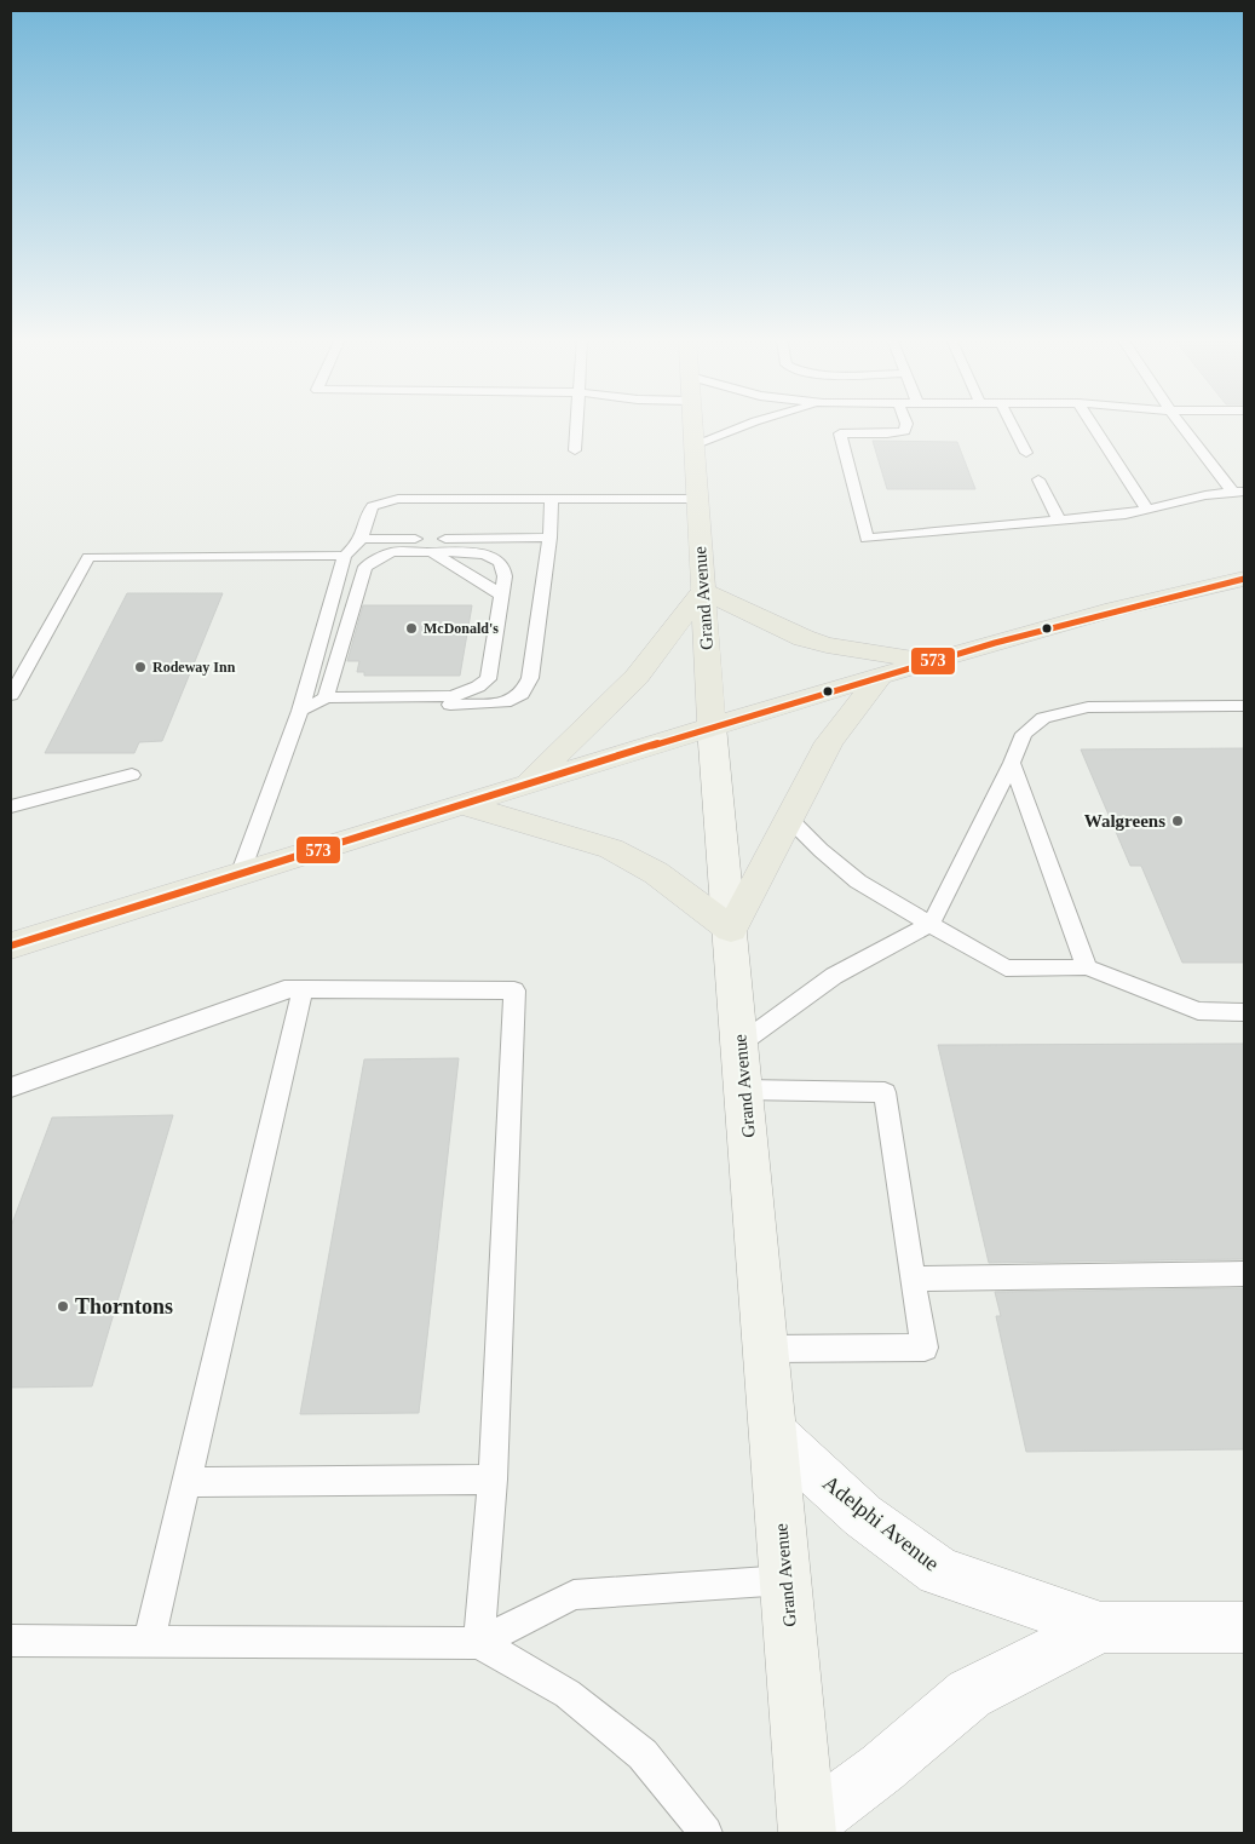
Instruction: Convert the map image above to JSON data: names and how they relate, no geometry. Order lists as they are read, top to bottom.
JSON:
{
  "streets": {
    "main road": ["Grand Avenue"],
    "street": ["Adelphi Avenue"]
  },
  "crossings": [
    ["Grand Avenue", "Adelphi Avenue"]
  ],
  "places": [
    "McDonald's",
    "Rodeway Inn",
    "Walgreens",
    "Thorntons"
  ],
  "lines": ["transit line 573"]
}
